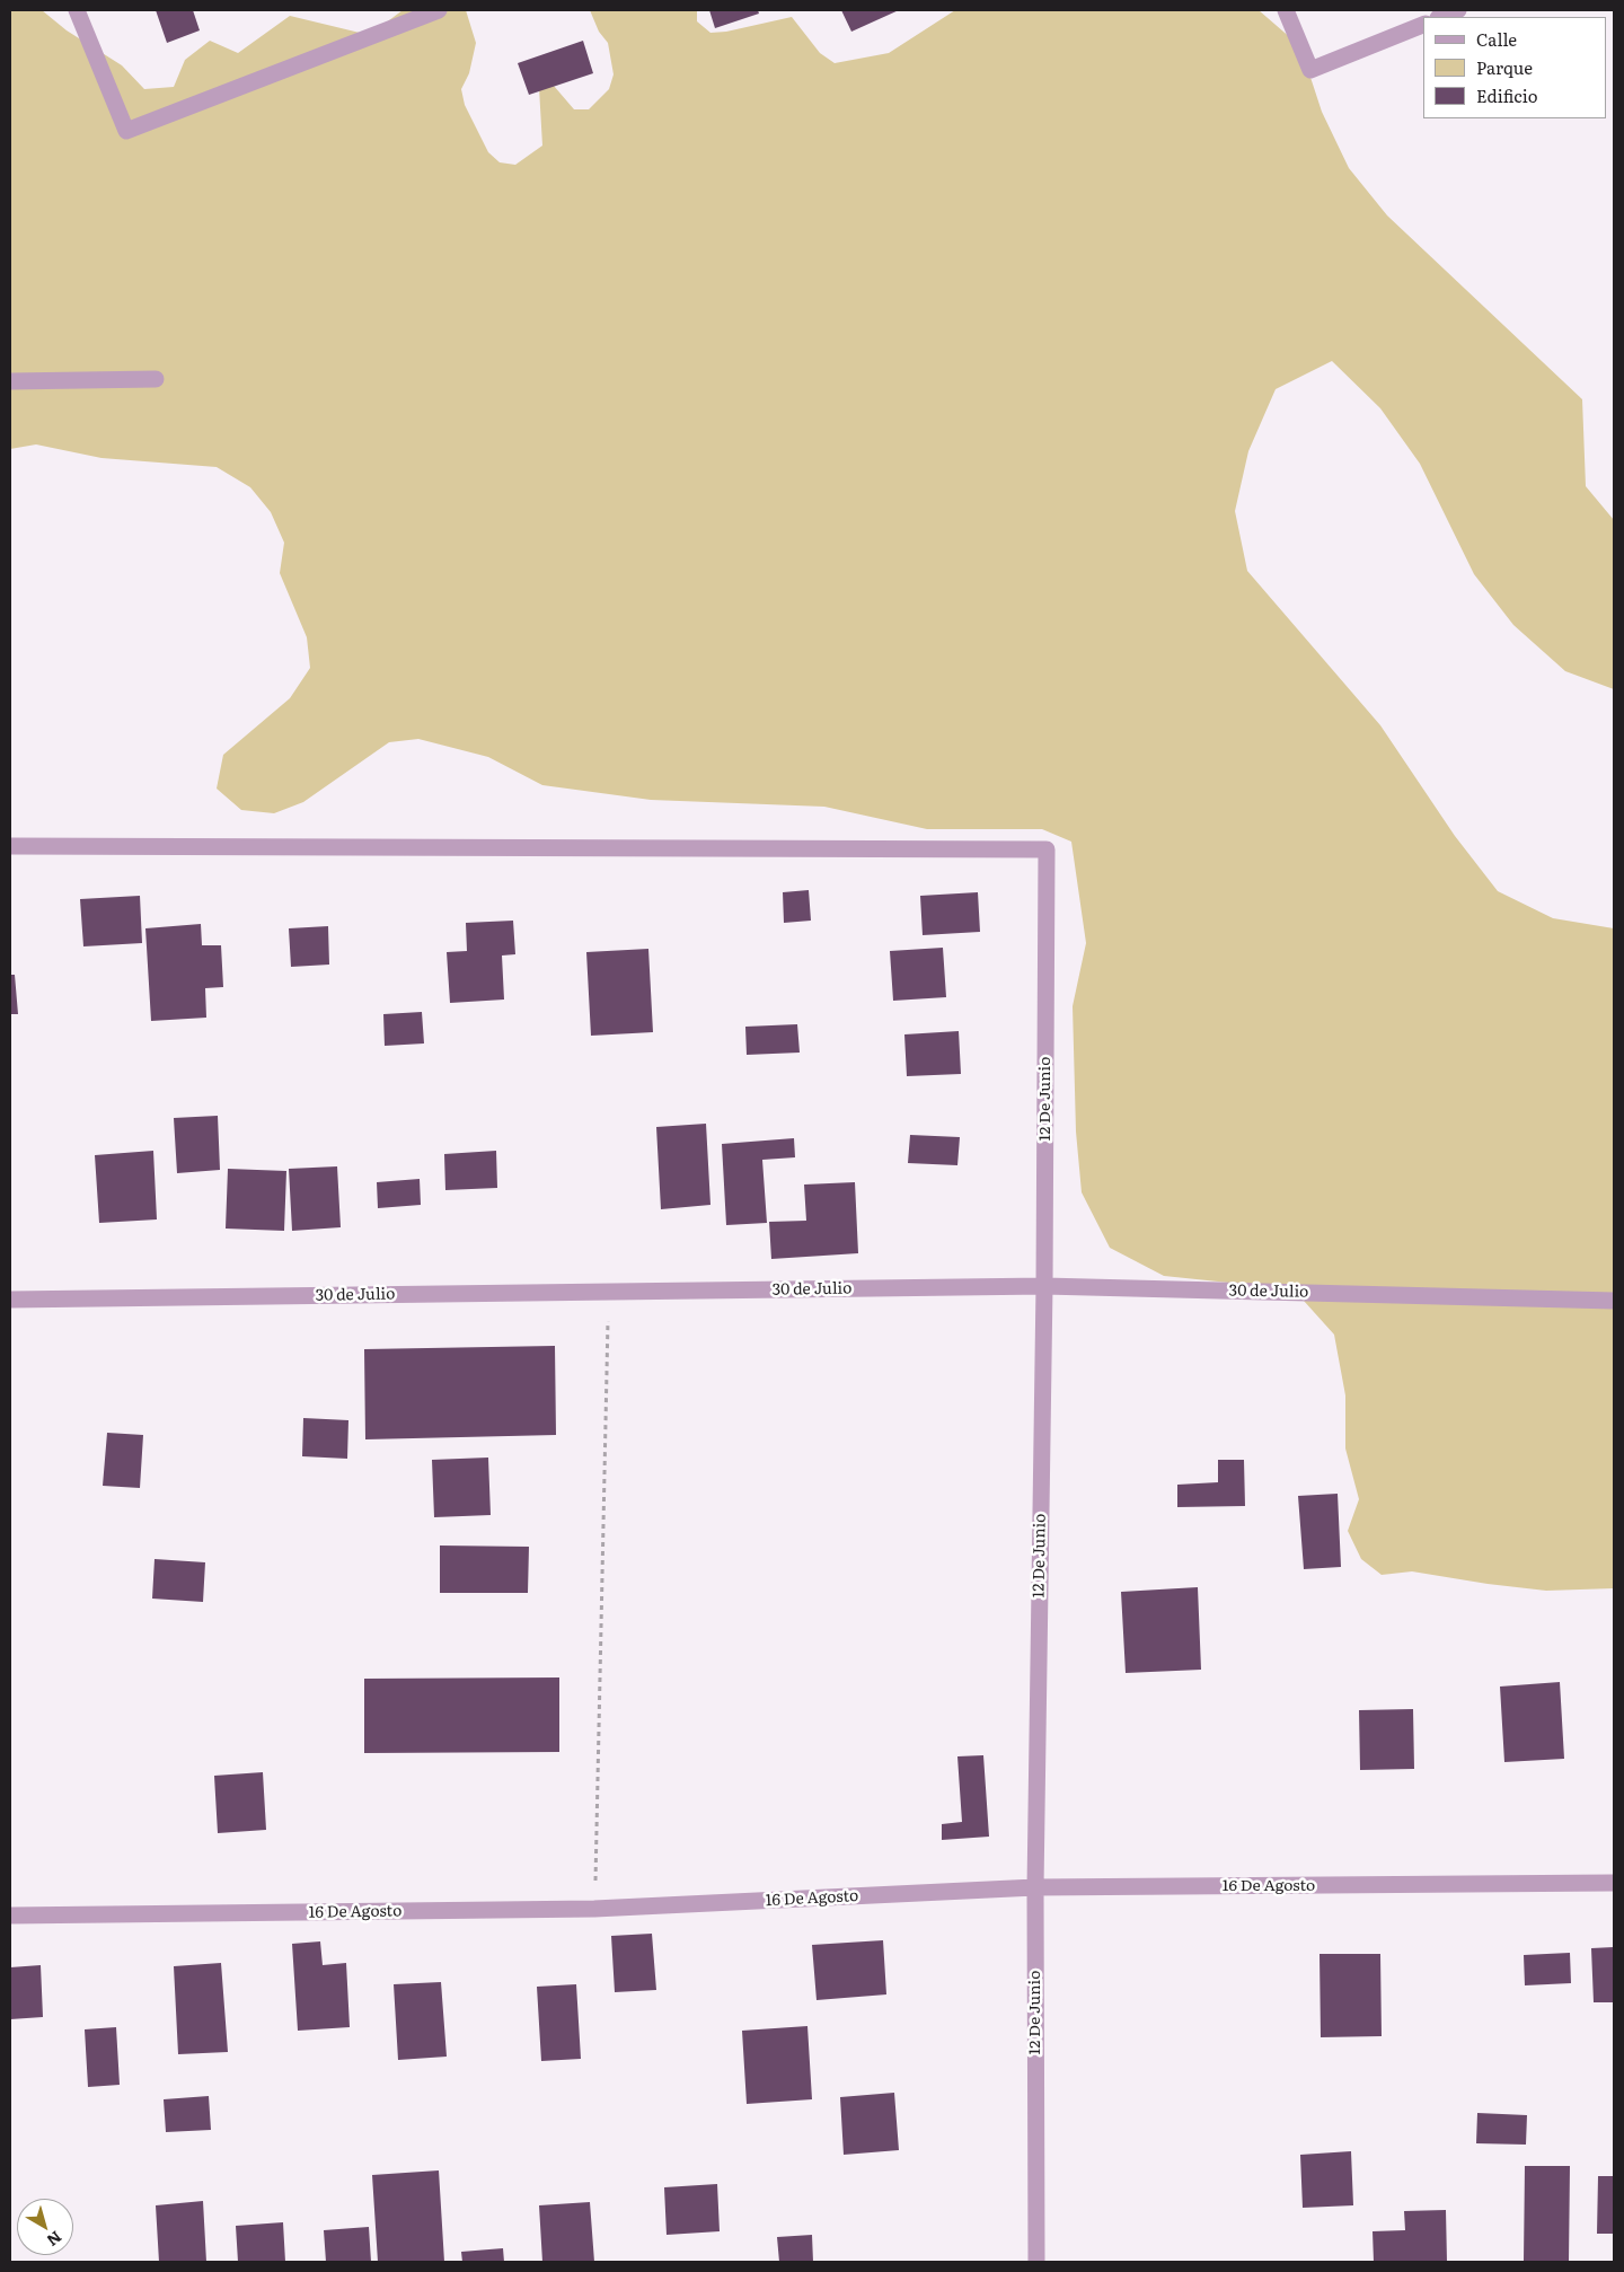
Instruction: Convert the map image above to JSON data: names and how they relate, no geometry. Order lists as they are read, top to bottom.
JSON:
{
  "streets": {
    "street": ["12 De Junio", "30 de Julio", "16 De Agosto"]
  },
  "crossings": [
    ["12 De Junio", "30 de Julio"],
    ["12 De Junio", "16 De Agosto"]
  ],
  "legend": ["Calle", "Parque", "Edificio"],
  "north": "bottom right"
}
